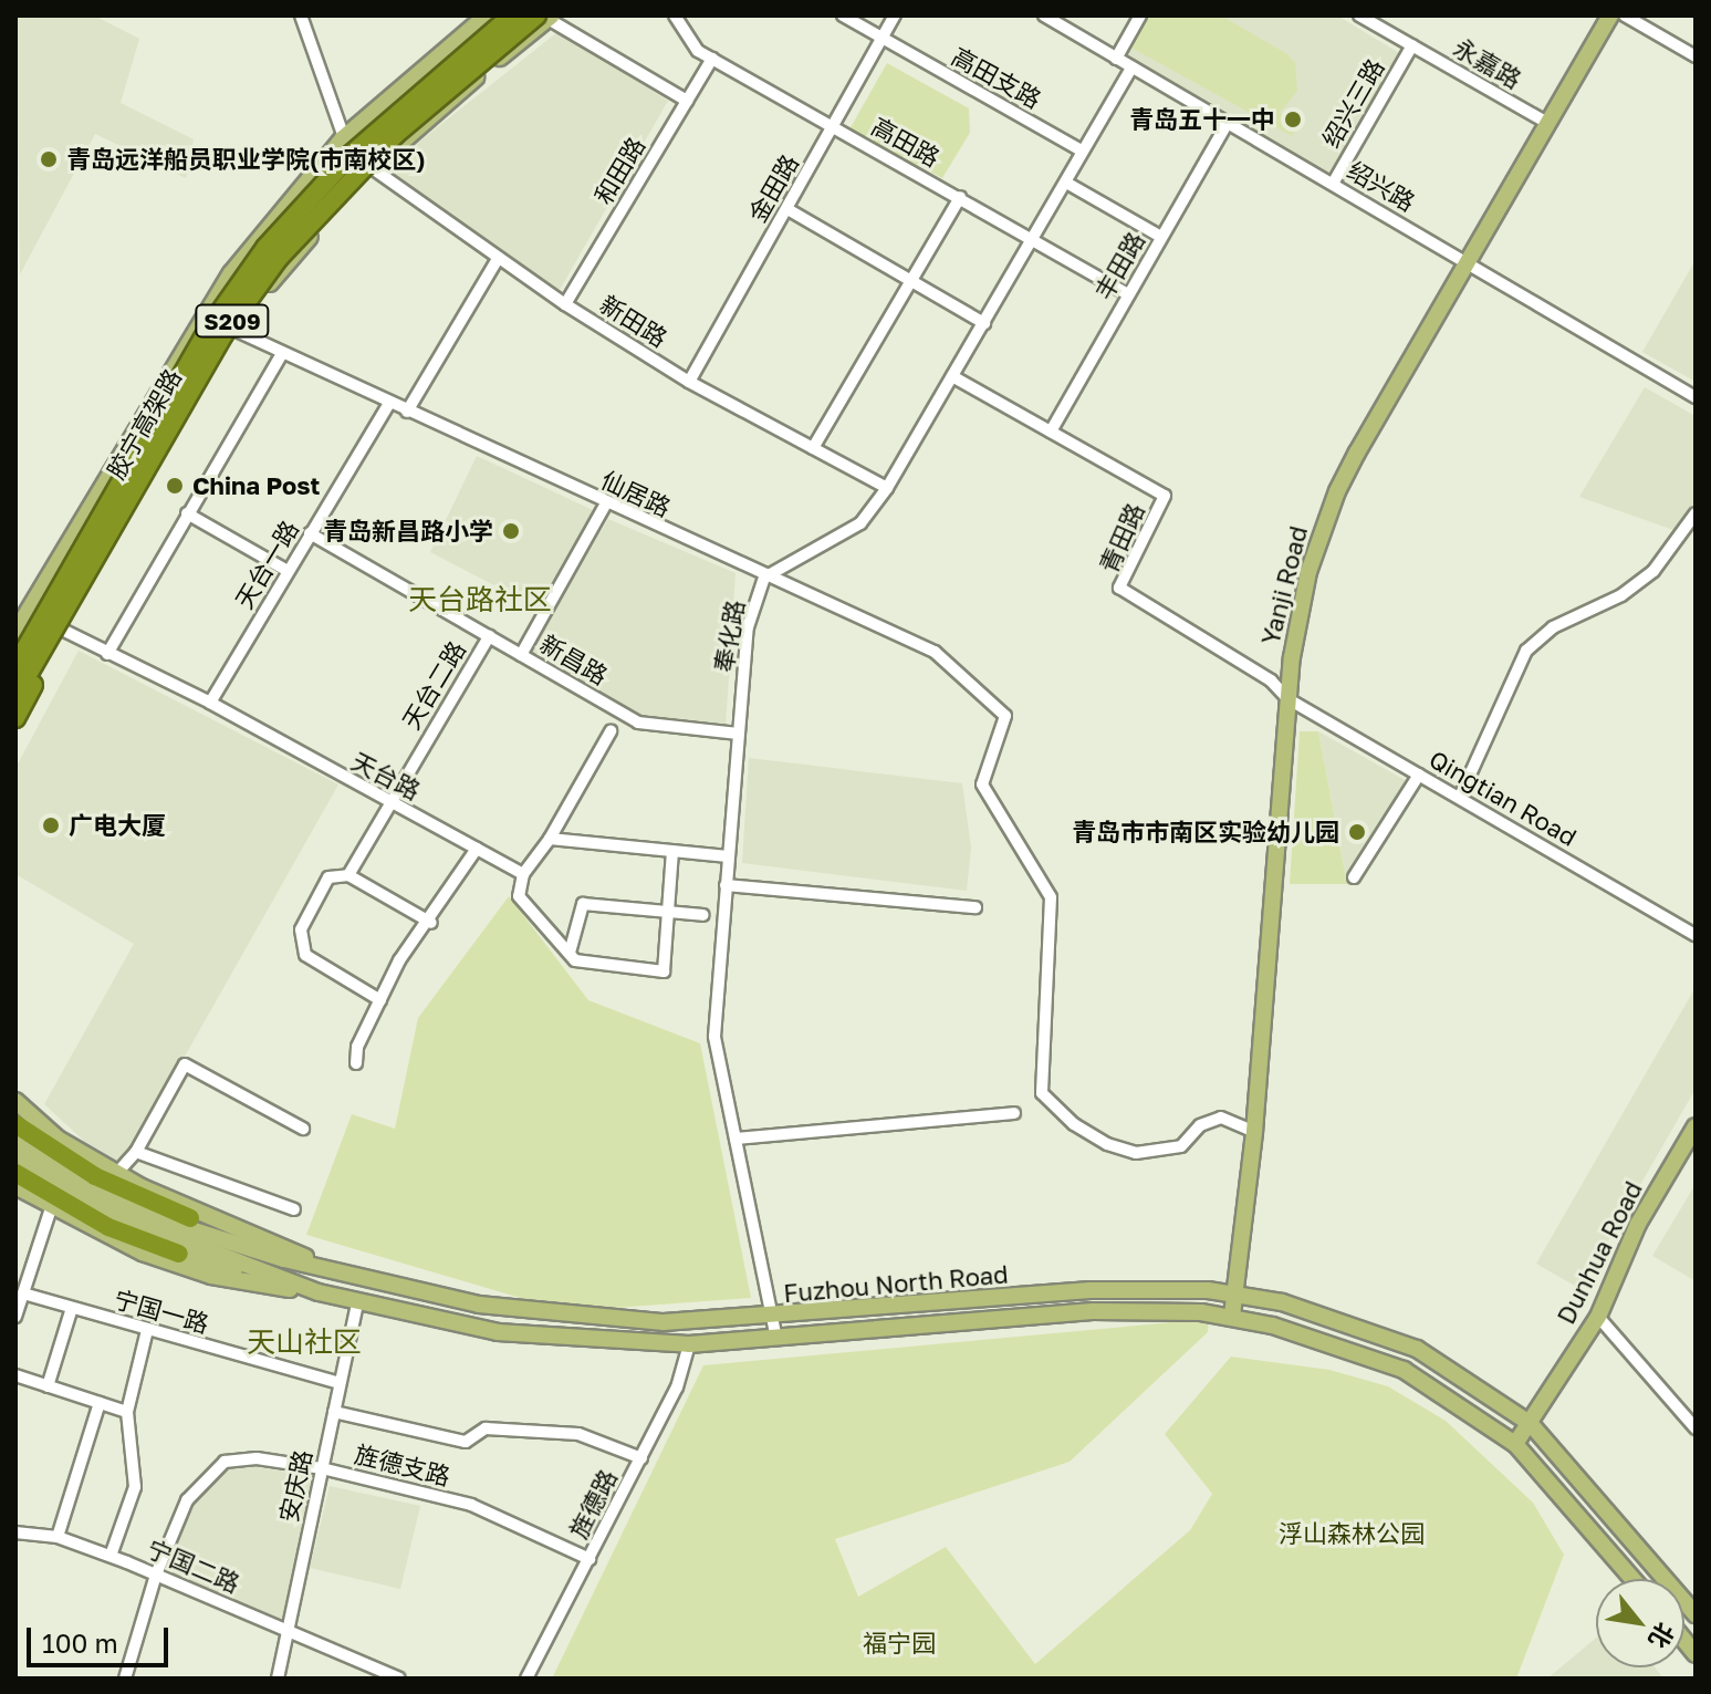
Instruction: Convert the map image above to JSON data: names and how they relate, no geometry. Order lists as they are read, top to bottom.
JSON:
{
  "streets": {
    "highway": ["S209", "胶宁高架路"],
    "main road": ["Yanji Road", "Dunhua Road", "Fuzhou North Road"],
    "street": [
      "永嘉路",
      "高田支路",
      "绍兴三路",
      "高田路",
      "和田路",
      "绍兴路",
      "金田路",
      "丰田路",
      "新田路",
      "仙居路",
      "青田路",
      "天台一路",
      "奉化路",
      "新昌路",
      "天台二路",
      "天台路",
      "Qingtian Road",
      "宁国一路",
      "旌德支路",
      "安庆路",
      "旌德路",
      "宁国二路"
    ]
  },
  "crossings": [
    ["永嘉路", "绍兴三路"],
    ["永嘉路", "Yanji Road"],
    ["高田支路", "金田路"],
    ["高田支路", "奉化路"],
    ["绍兴三路", "绍兴路"],
    ["高田路", "和田路"],
    ["高田路", "金田路"],
    ["高田路", "丰田路"],
    ["高田路", "奉化路"],
    ["和田路", "新田路"],
    ["绍兴路", "丰田路"],
    ["绍兴路", "Yanji Road"],
    ["绍兴路", "奉化路"],
    ["金田路", "新田路"],
    ["丰田路", "青田路"],
    ["新田路", "奉化路"],
    ["胶宁高架路", "天台路"],
    ["仙居路", "天台一路"],
    ["仙居路", "Yanji Road"],
    ["仙居路", "奉化路"],
    ["青田路", "Yanji Road"],
    ["青田路", "奉化路"],
    ["青田路", "Qingtian Road"],
    ["天台一路", "新昌路"],
    ["天台一路", "天台路"],
    ["Yanji Road", "Qingtian Road"],
    ["Yanji Road", "Fuzhou North Road"],
    ["奉化路", "新昌路"],
    ["奉化路", "Fuzhou North Road"],
    ["新昌路", "天台二路"],
    ["天台二路", "天台路"],
    ["Dunhua Road", "Fuzhou North Road"],
    ["Fuzhou North Road", "安庆路"],
    ["Fuzhou North Road", "旌德路"],
    ["宁国一路", "安庆路"],
    ["旌德支路", "安庆路"],
    ["旌德支路", "旌德路"],
    ["旌德支路", "宁国二路"],
    ["安庆路", "宁国二路"]
  ],
  "districts": ["天台路社区", "天山社区"],
  "parks": ["浮山森林公园", "福宁园"],
  "places": [
    "青岛五十一中",
    "青岛远洋船员职业学院(市南校区)",
    "China Post",
    "青岛新昌路小学",
    "广电大厦",
    "青岛市市南区实验幼儿园"
  ],
  "scale_bar": "100 m",
  "north": "bottom right"
}
